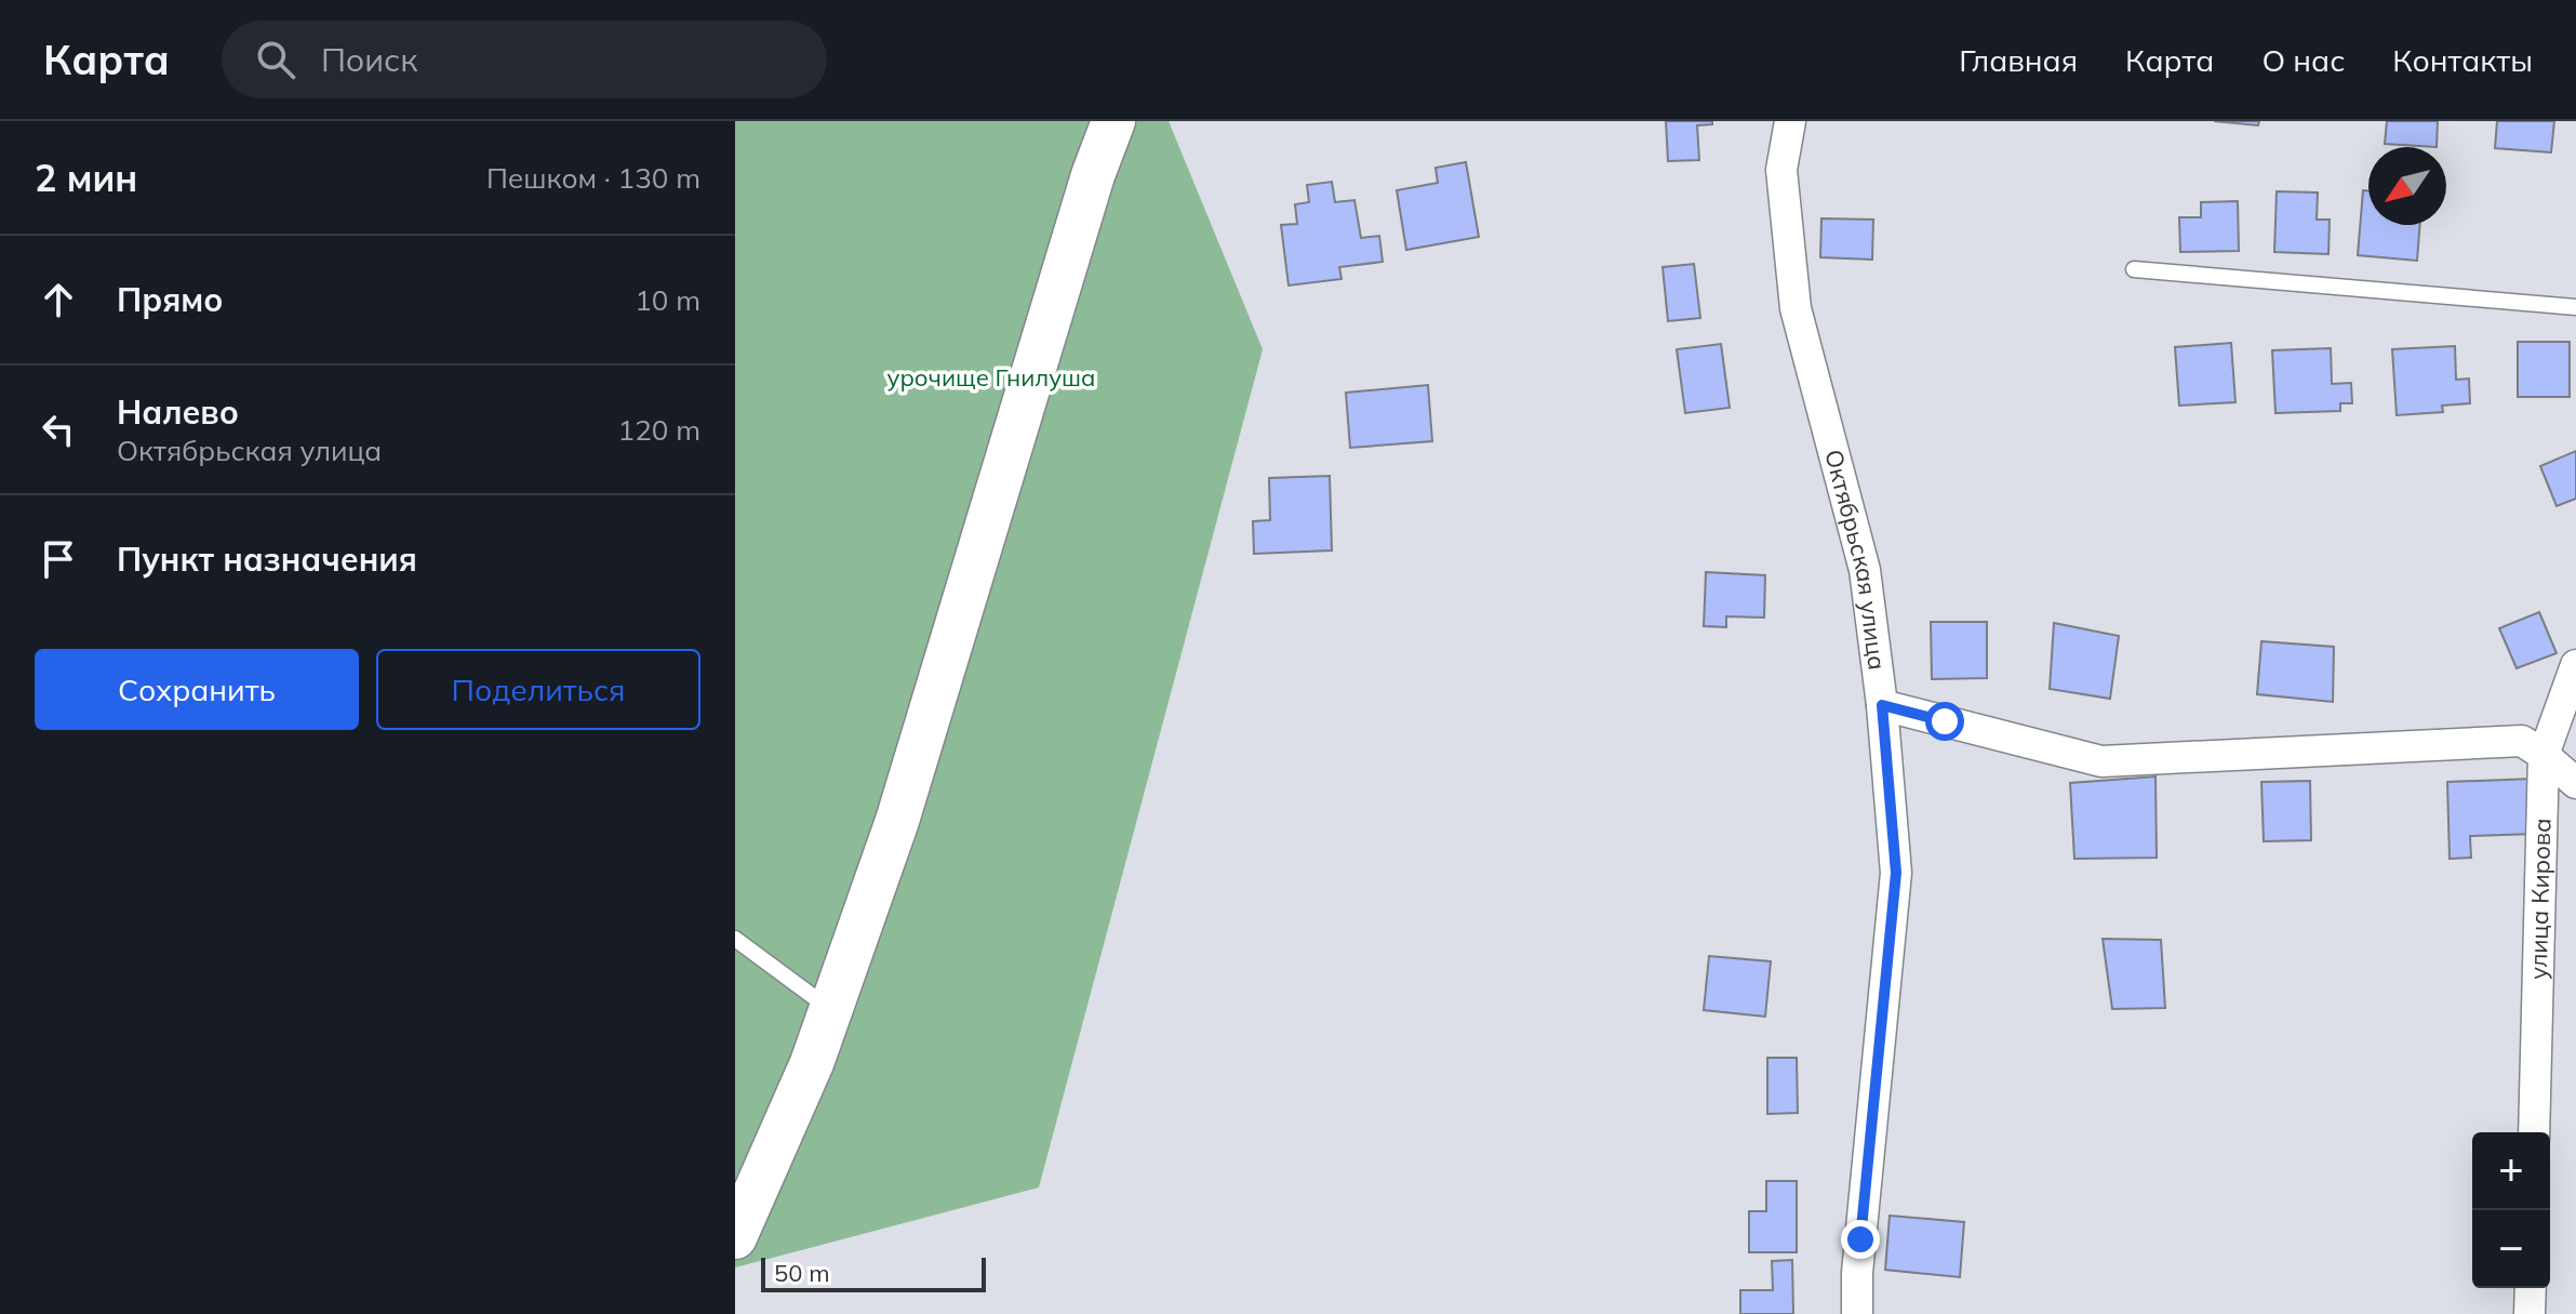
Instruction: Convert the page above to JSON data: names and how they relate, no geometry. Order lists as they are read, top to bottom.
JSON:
{
  "streets": {
    "street": ["Октябрьская улица", "улица Кирова"]
  },
  "parks": ["урочище Гнилуша"],
  "scale_bar": "50 m",
  "north": "bottom left",
  "page": {
    "header": "Карта",
    "search": "Поиск",
    "nav": [
      "Главная",
      "Карта",
      "О нас",
      "Контакты"
    ],
    "heading": ["2 мин", "Пешком · 130 m"],
    "list": [
      ["Прямо", "10 m"],
      ["Налево", "Октябрьская улица", "120 m"],
      "Пункт назначения"
    ],
    "buttons": ["Сохранить", "Поделиться"],
    "map_buttons": ["+", "−"],
    "scale": "50 m"
  }
}
